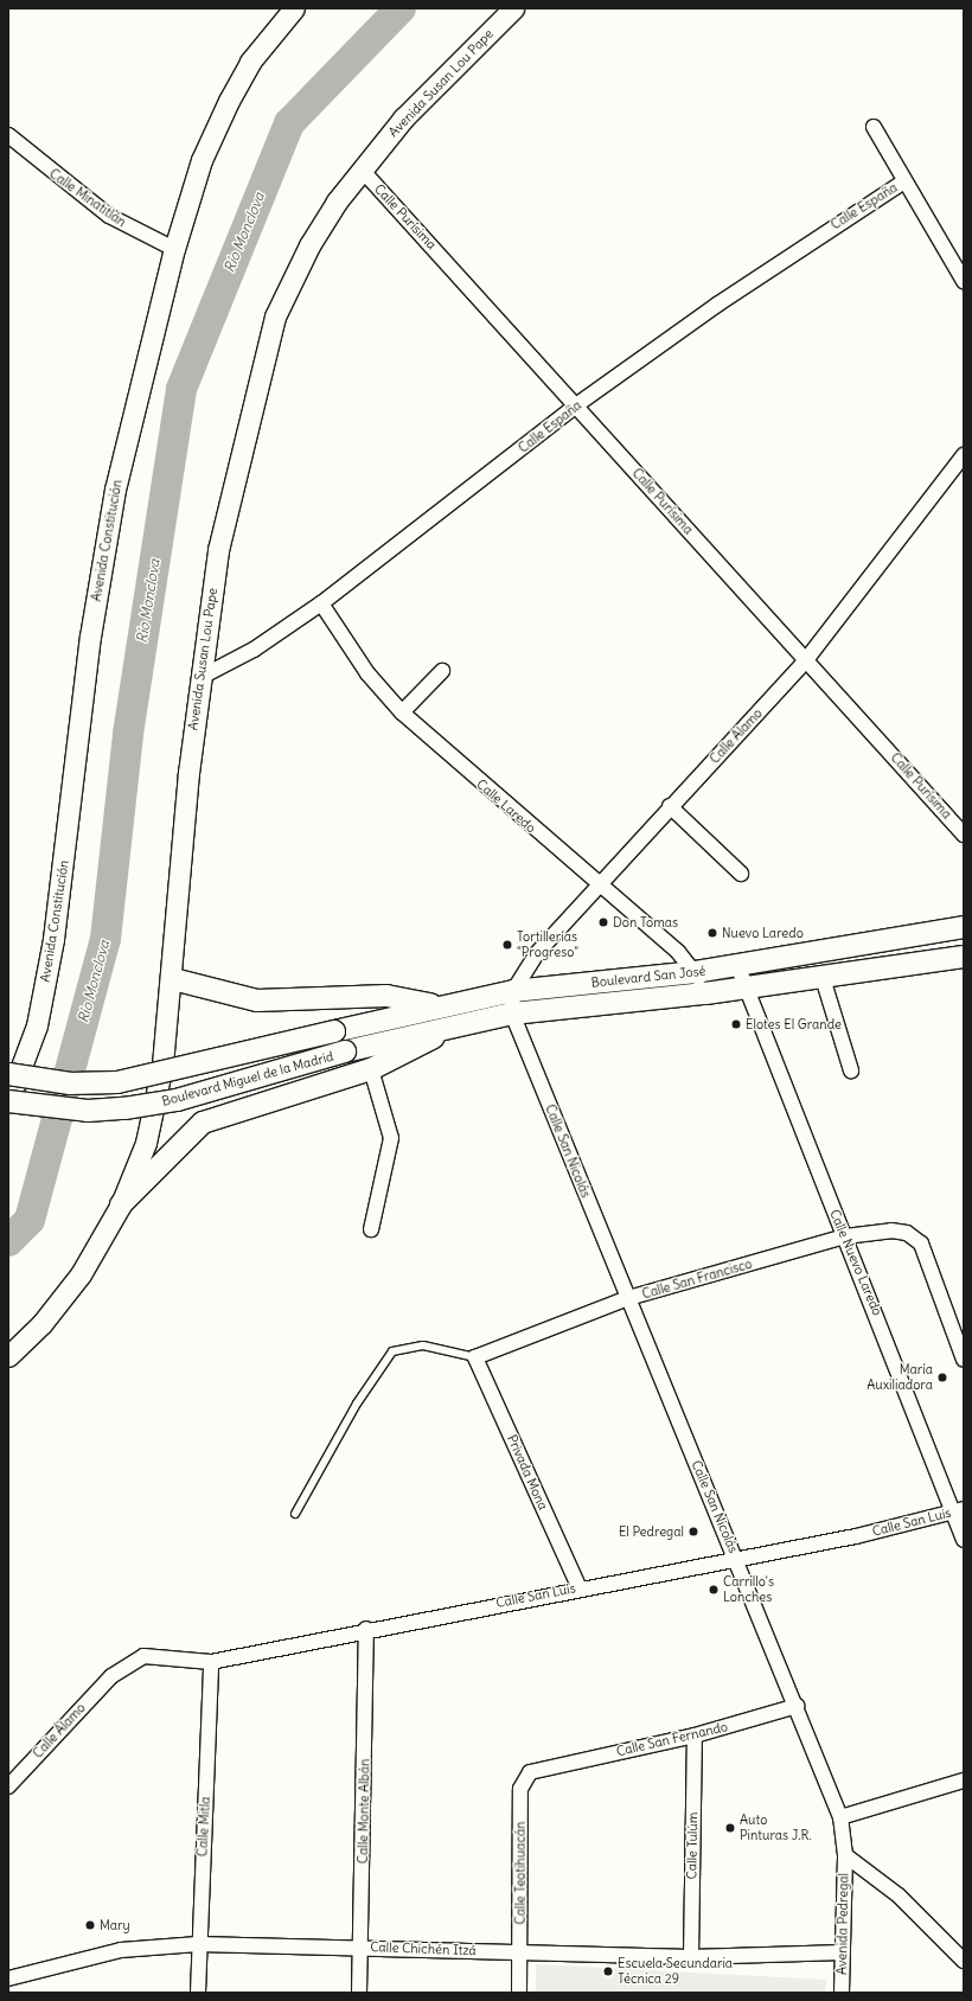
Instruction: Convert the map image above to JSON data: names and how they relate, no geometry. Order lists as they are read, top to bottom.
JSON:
{
  "streets": {
    "main road": [
      "Avenida Susan Lou Pape",
      "Avenida Constitución",
      "Boulevard San José",
      "Boulevard Miguel de la Madrid"
    ],
    "street": [
      "Calle Minatitlán",
      "Calle España",
      "Calle Purísima",
      "Calle Álamo",
      "Calle Laredo",
      "Calle San Nicolás",
      "Calle Nuevo Laredo",
      "Calle San Francisco",
      "Privada Mona",
      "Calle San Luis",
      "Calle San Fernando",
      "Calle Monte Albán",
      "Calle Mitla",
      "Calle Tulúm",
      "Calle Teotihuacán",
      "Avenida Pedregal",
      "Calle Chichén Itzá"
    ]
  },
  "crossings": [
    ["Avenida Susan Lou Pape", "Calle España"],
    ["Avenida Susan Lou Pape", "Calle Purísima"],
    ["Calle Minatitlán", "Avenida Constitución"],
    ["Calle España", "Calle Purísima"],
    ["Calle España", "Calle Laredo"],
    ["Calle Purísima", "Calle Álamo"],
    ["Avenida Constitución", "Boulevard Miguel de la Madrid"],
    ["Calle Álamo", "Calle Laredo"],
    ["Calle Álamo", "Boulevard San José"],
    ["Calle Álamo", "Calle San Nicolás"],
    ["Calle Álamo", "Calle San Luis"],
    ["Calle Laredo", "Boulevard San José"],
    ["Boulevard San José", "Boulevard Miguel de la Madrid"],
    ["Boulevard San José", "Calle San Nicolás"],
    ["Boulevard San José", "Calle Nuevo Laredo"],
    ["Calle San Nicolás", "Calle San Francisco"],
    ["Calle San Nicolás", "Calle San Luis"],
    ["Calle San Nicolás", "Calle San Fernando"],
    ["Calle San Nicolás", "Avenida Pedregal"],
    ["Calle Nuevo Laredo", "Calle San Francisco"],
    ["Calle Nuevo Laredo", "Calle San Luis"],
    ["Calle San Francisco", "Privada Mona"],
    ["Privada Mona", "Calle San Luis"],
    ["Calle San Luis", "Calle Monte Albán"],
    ["Calle San Luis", "Calle Mitla"],
    ["Calle San Fernando", "Calle Tulúm"],
    ["Calle San Fernando", "Calle Teotihuacán"],
    ["Calle Monte Albán", "Calle Chichén Itzá"],
    ["Calle Mitla", "Calle Chichén Itzá"],
    ["Calle Tulúm", "Calle Chichén Itzá"],
    ["Calle Teotihuacán", "Calle Chichén Itzá"],
    ["Avenida Pedregal", "Calle Chichén Itzá"]
  ],
  "water": ["Río Monclova"],
  "places": [
    "Don Tomas",
    "Nuevo Laredo",
    "Tortillerías \"Progreso\"",
    "Elotes El Grande",
    "María Auxiliadora",
    "El Pedregal",
    "Carrillo's Lonches",
    "Auto Pinturas J.R.",
    "Mary",
    "Escuela Secundaria Técnica 29"
  ]
}
